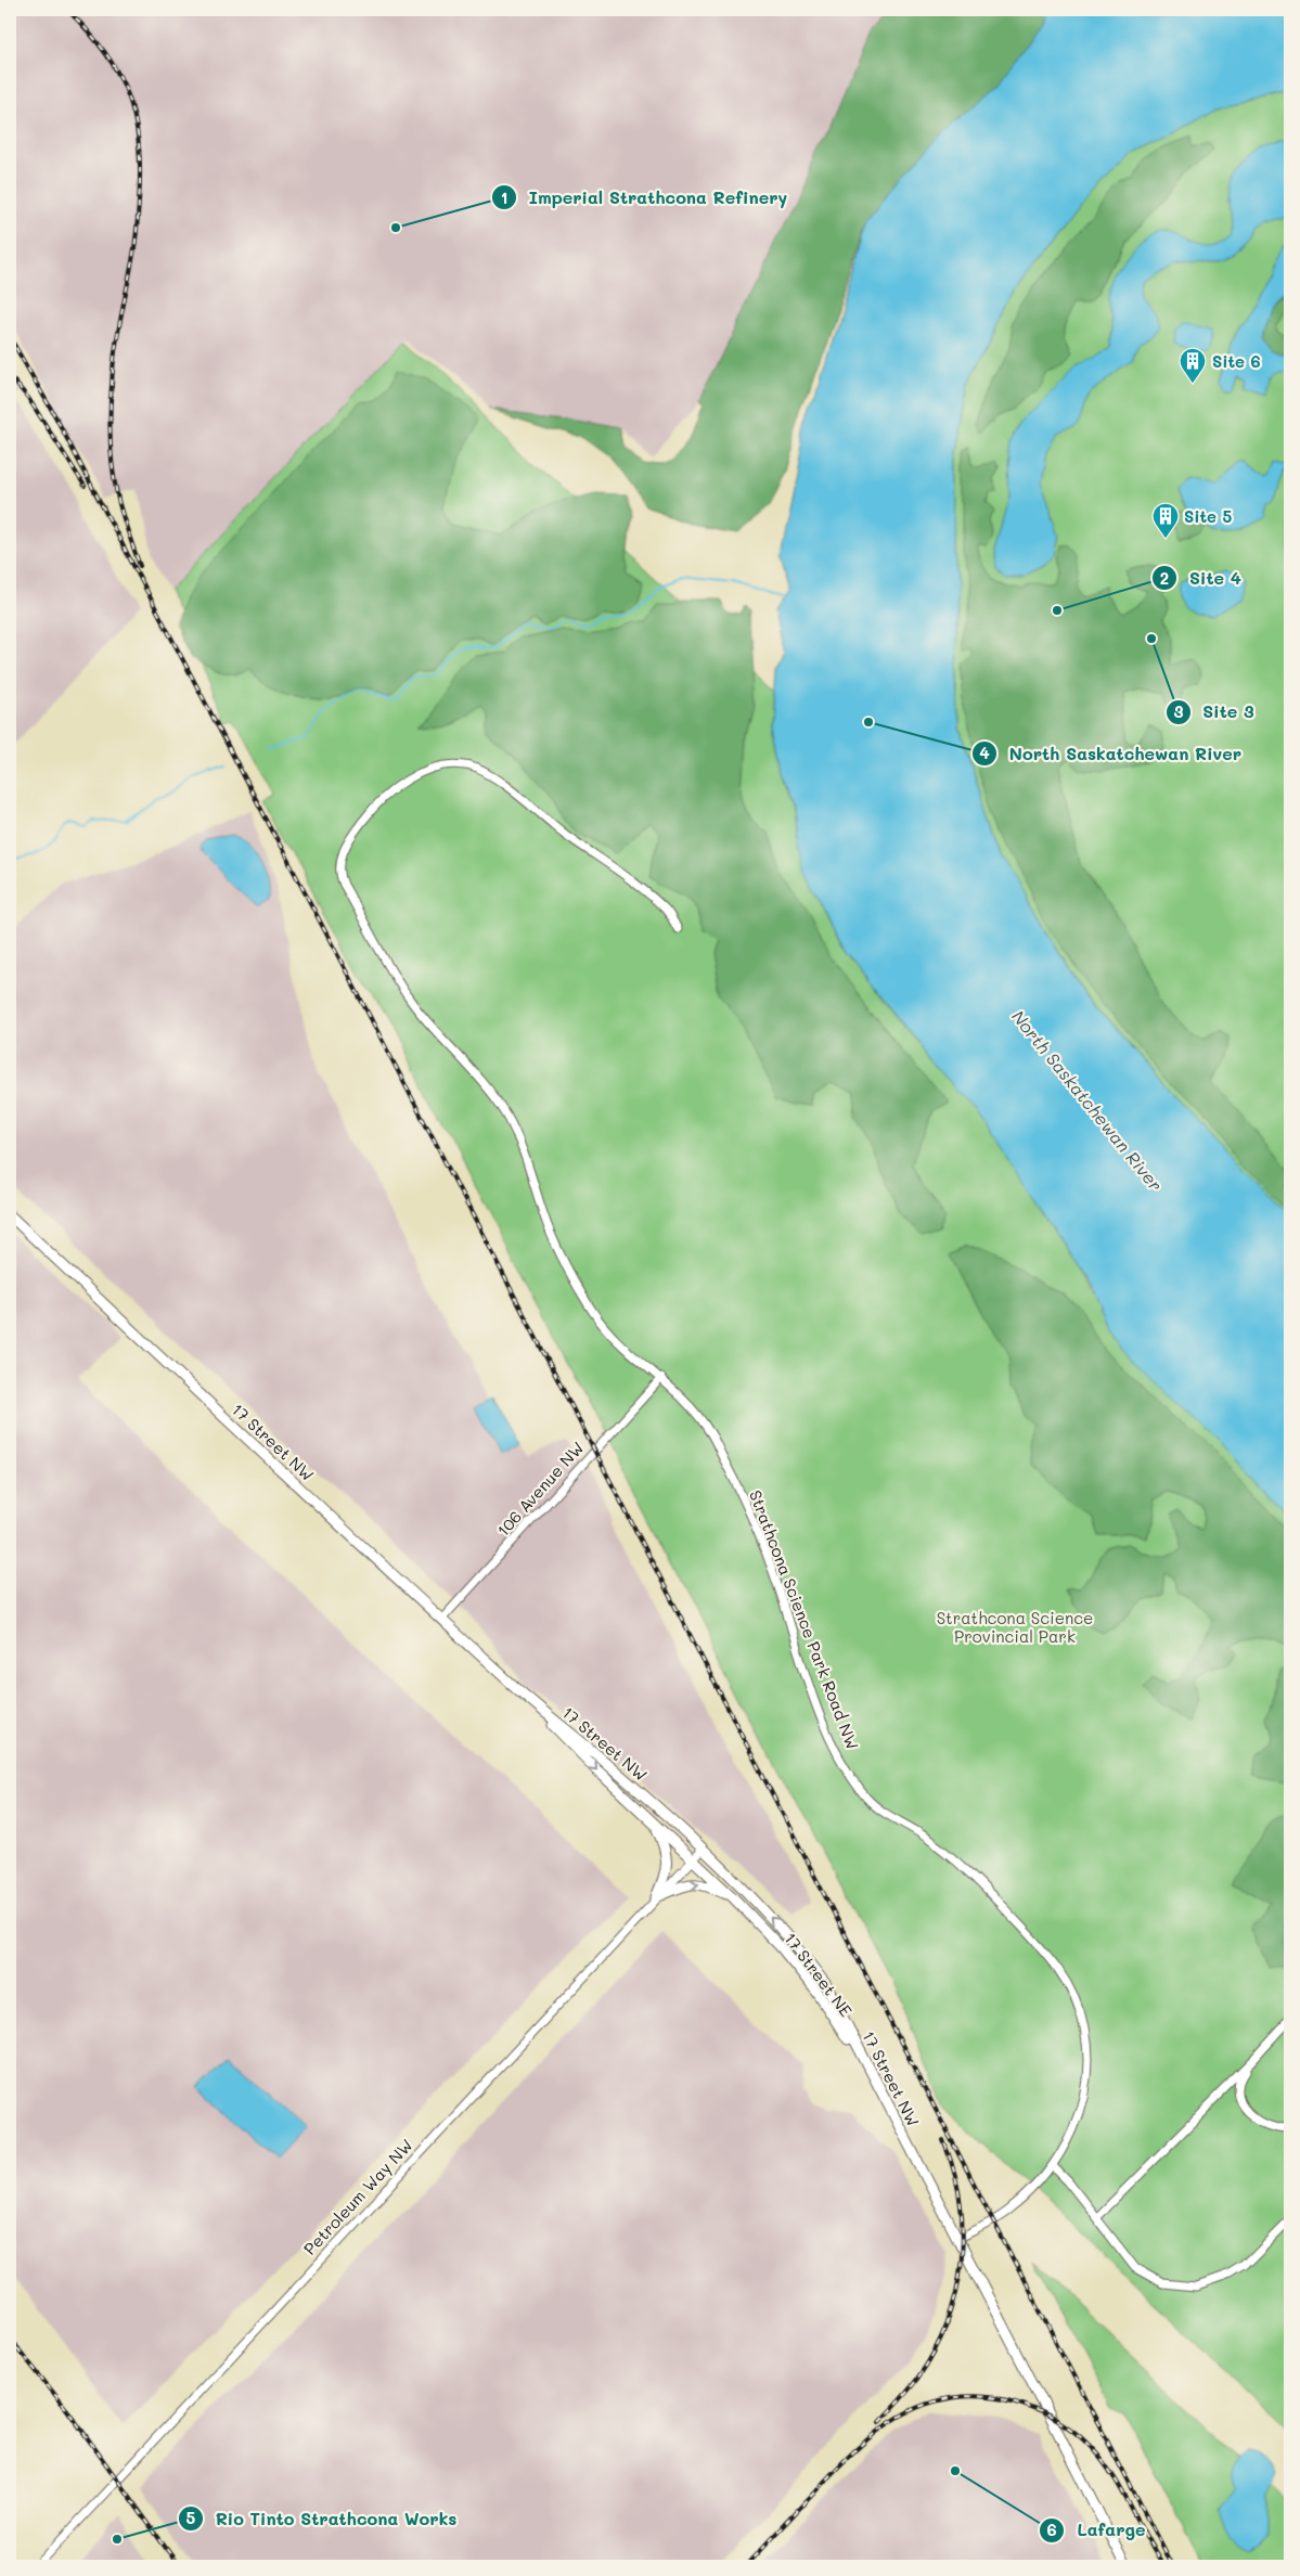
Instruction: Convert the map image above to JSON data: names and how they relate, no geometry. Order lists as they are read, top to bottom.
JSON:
{
  "streets": {
    "main road": ["17 Street NW", "17 Street NE"],
    "street": ["106 Avenue NW", "Strathcona Science Park Road NW", "Petroleum Way NW"]
  },
  "crossings": [
    ["17 Street NW", "106 Avenue NW"],
    ["17 Street NW", "Strathcona Science Park Road NW"],
    ["17 Street NW", "17 Street NE"],
    ["17 Street NW", "Petroleum Way NW"],
    ["106 Avenue NW", "Strathcona Science Park Road NW"]
  ],
  "water": ["North Saskatchewan River"],
  "parks": ["Strathcona Science Provincial Park"],
  "places": {
    "other": [
      "Imperial Strathcona Refinery",
      "Site 4",
      "Site 3",
      "North Saskatchewan River",
      "Lafarge",
      "Rio Tinto Strathcona Works"
    ],
    "building": ["Site 6", "Site 5"]
  }
}
